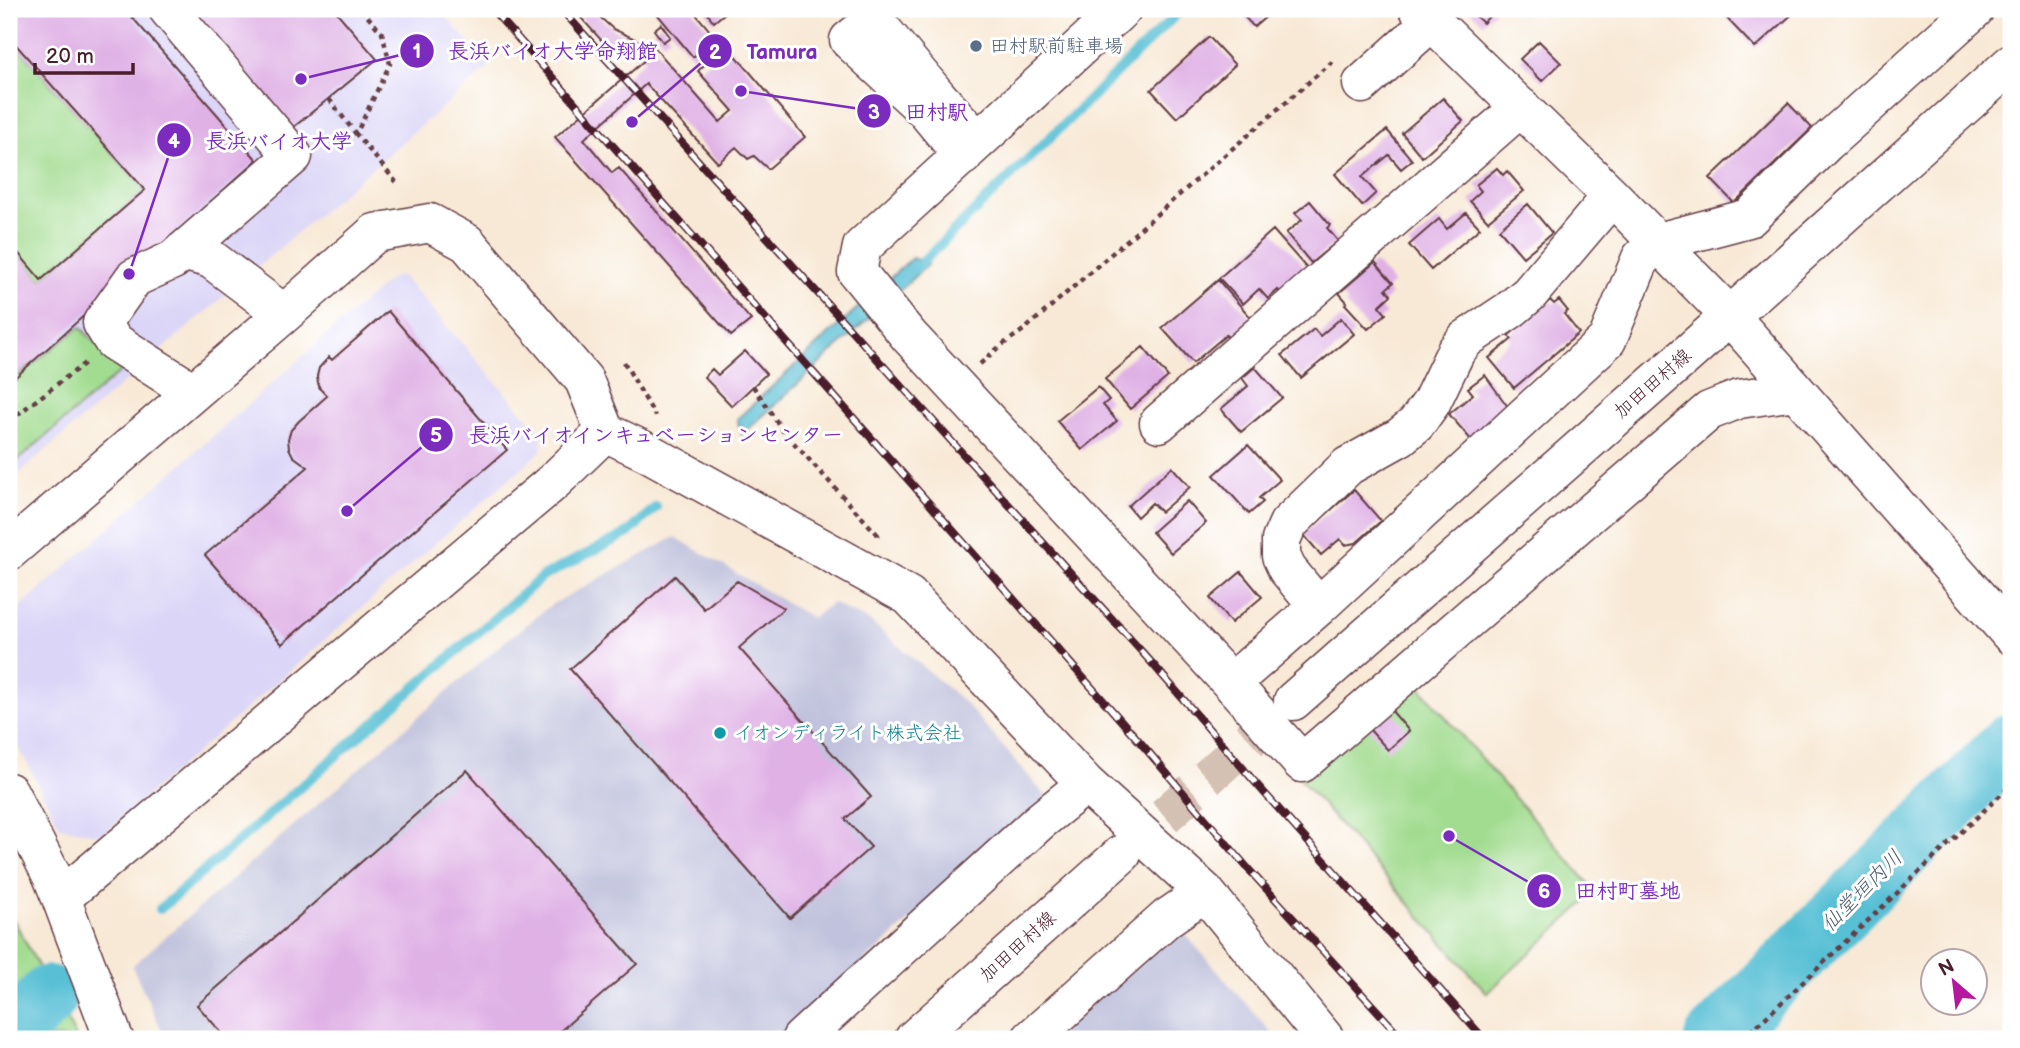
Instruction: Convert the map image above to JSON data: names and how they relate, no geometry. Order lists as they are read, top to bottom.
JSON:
{
  "streets": {
    "street": ["加田田村線"]
  },
  "water": ["仙堂垣内川"],
  "places": [
    "田村駅前駐車場",
    "長浜バイオ大学命翔館",
    "田村駅",
    "Tamura",
    "長浜バイオ大学",
    "長浜バイオインキュベーションセンター",
    "イオンディライト株式会社",
    "田村町墓地"
  ],
  "scale_bar": "20 m",
  "north": "top left"
}
